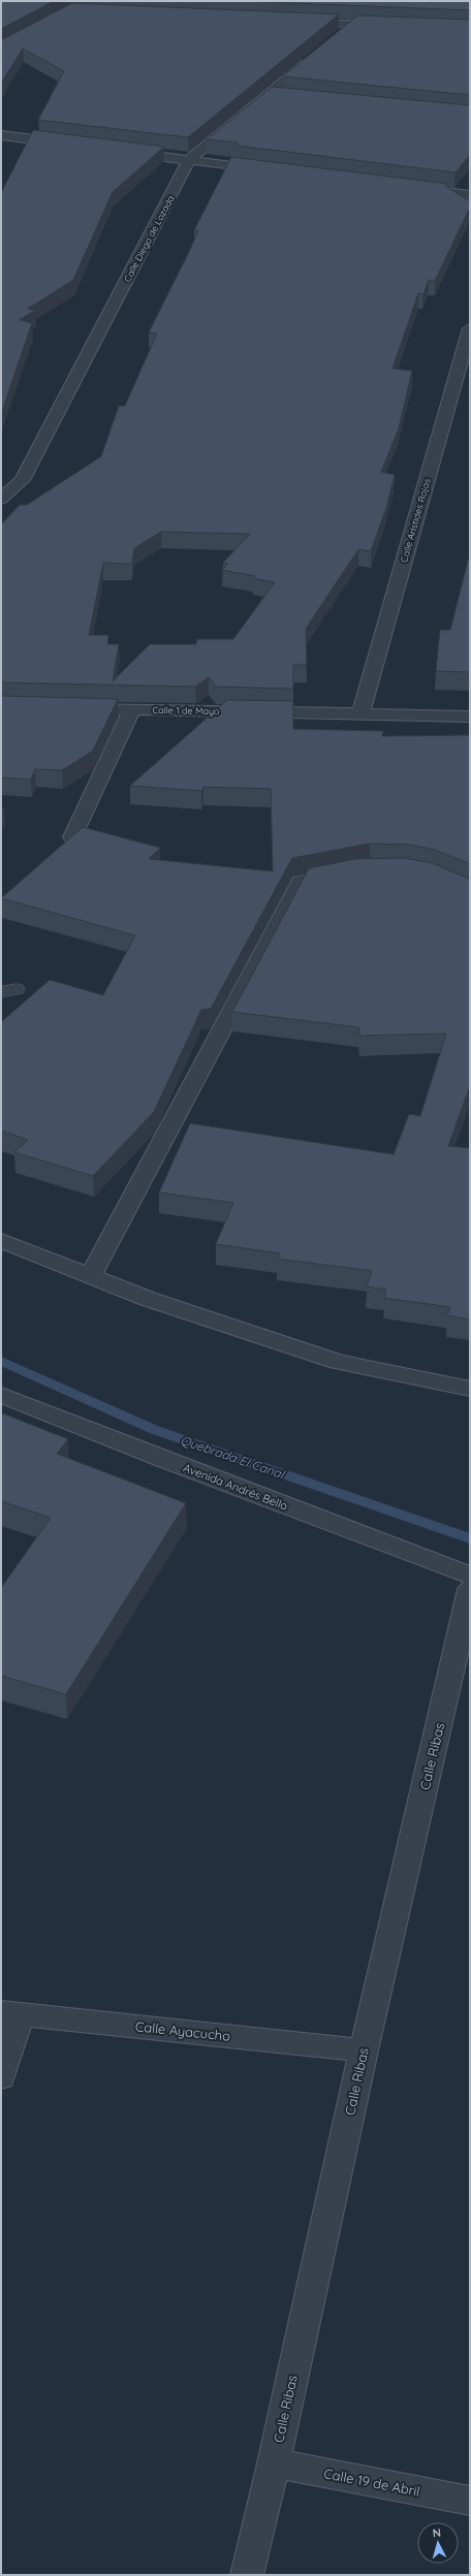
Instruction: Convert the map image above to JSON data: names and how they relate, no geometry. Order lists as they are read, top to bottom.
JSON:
{
  "streets": {
    "street": [
      "Calle Diego de Lozada",
      "Calle Arístides Rojas",
      "Calle 1 de Mayo",
      "Avenida Andrés Bello",
      "Calle Ribas",
      "Calle Ayacucho",
      "Calle 19 de Abril"
    ]
  },
  "crossings": [
    ["Calle Arístides Rojas", "Calle 1 de Mayo"],
    ["Calle Ribas", "Calle Ayacucho"],
    ["Calle Ribas", "Calle 19 de Abril"]
  ],
  "water": ["Quebrada El Canal"],
  "north": "top"
}
